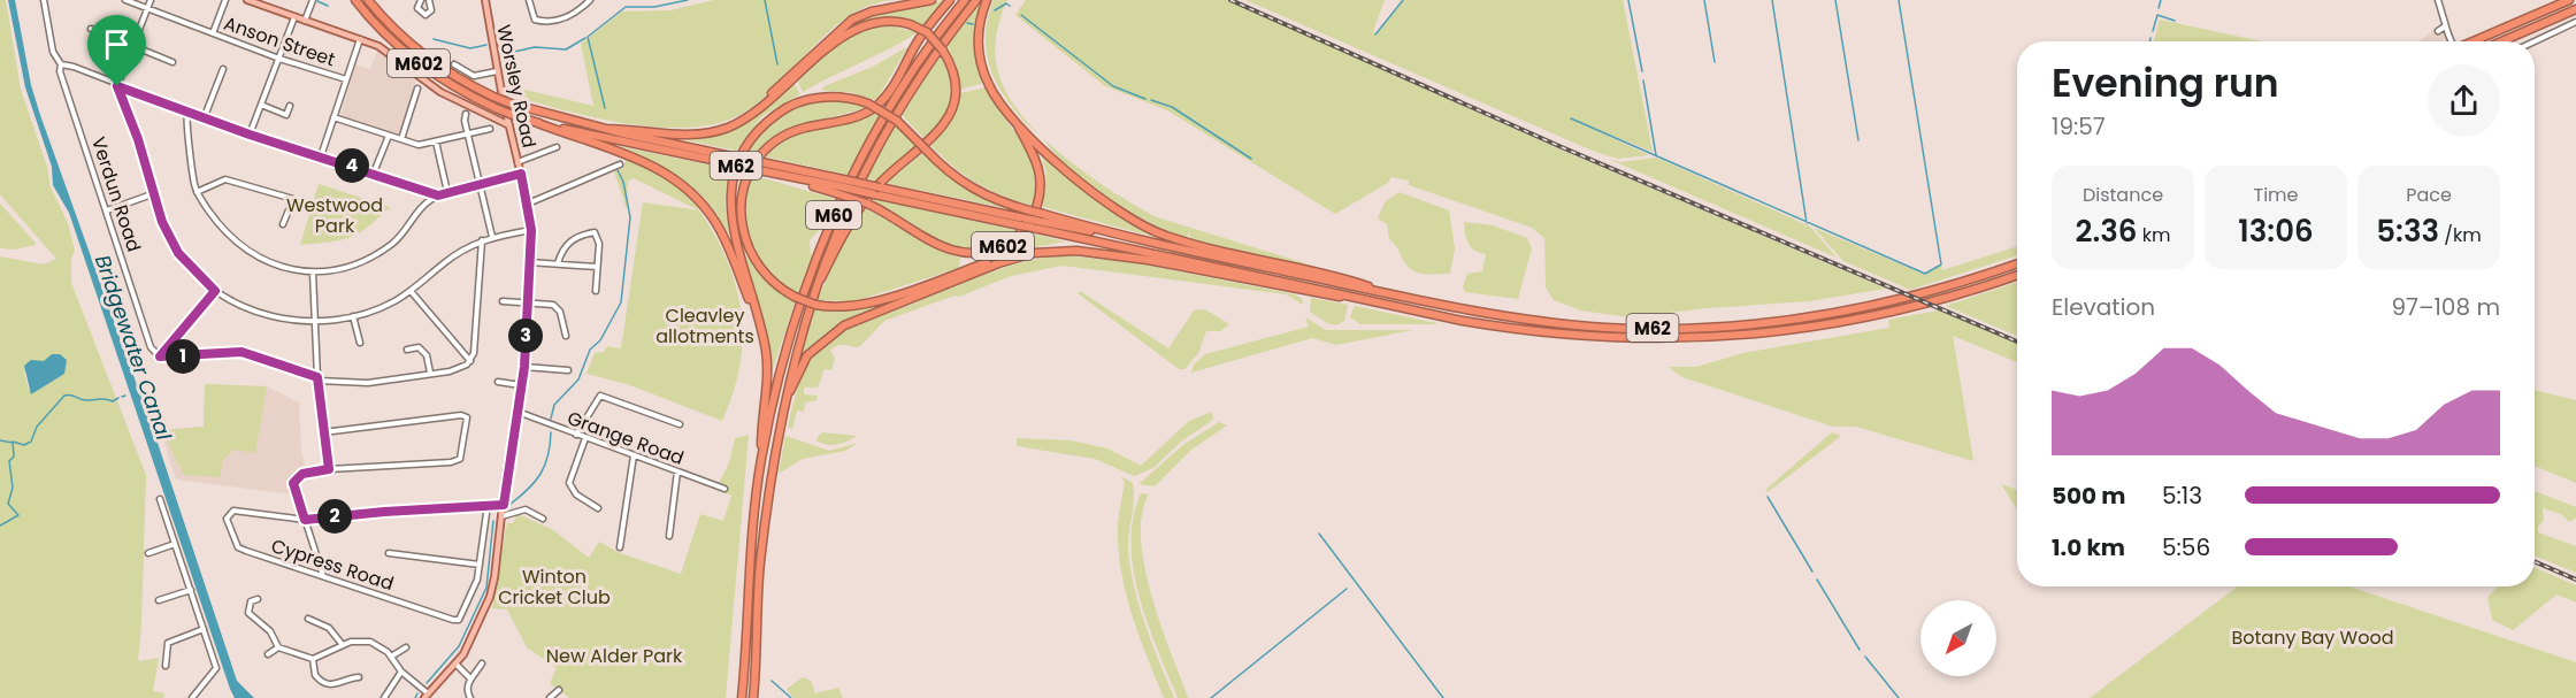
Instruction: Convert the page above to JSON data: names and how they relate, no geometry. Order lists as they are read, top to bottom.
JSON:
{
  "streets": {
    "highway": ["M602", "M62", "M60"],
    "main road": ["Worsley Road"],
    "street": [
      "Anson Street",
      "Verdun Road",
      "Grange Road",
      "Cypress Road"
    ]
  },
  "crossings": [
    ["M602", "M62"],
    ["M602", "M60"],
    ["Worsley Road", "Grange Road"],
    ["M62", "M60"]
  ],
  "water": ["Bridgewater Canal"],
  "parks": [
    "Westwood Park",
    "Cleavley allotments",
    "Winton Cricket Club",
    "Botany Bay Wood",
    "New Alder Park"
  ],
  "north": "bottom left",
  "page": {
    "heading": ["Evening run", "19:57"],
    "pins": [
      "4",
      "3",
      "1",
      "2"
    ],
    "stats": [
      ["Distance", "2.36 km"],
      ["Time", "13:06"],
      ["Pace", "5:33 /km"]
    ],
    "chart": ["Elevation", "97–108 m"],
    "list": [
      {
        "name": "500 m",
        "note": "5:13"
      },
      {
        "name": "1.0 km",
        "note": "5:56"
      }
    ]
  }
}
